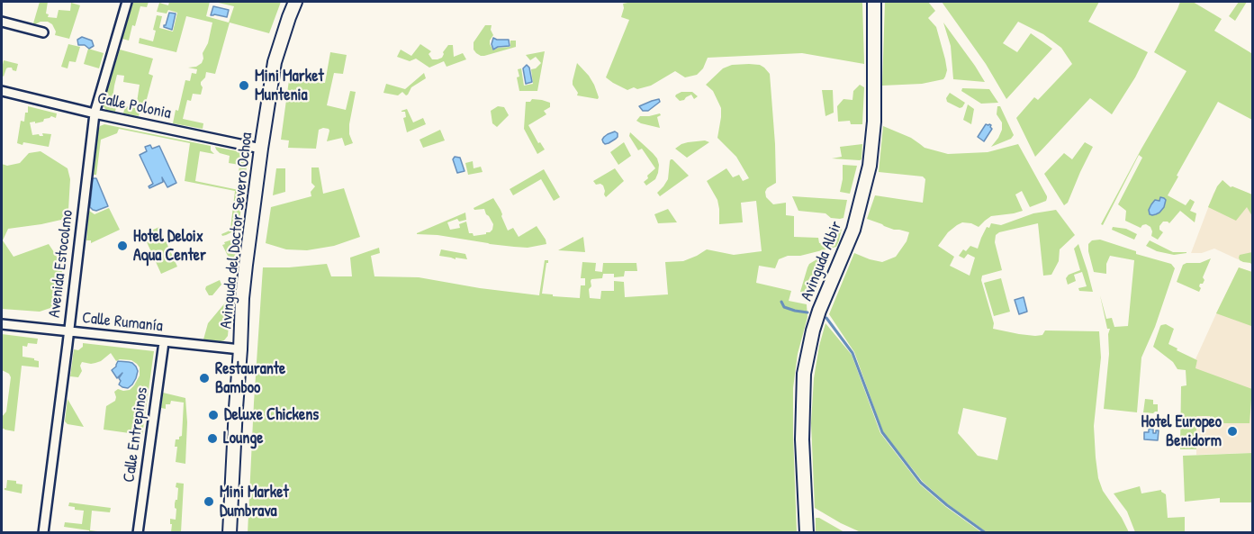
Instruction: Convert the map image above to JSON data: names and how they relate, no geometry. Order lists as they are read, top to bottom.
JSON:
{
  "streets": {
    "street": [
      "Calle Polonia",
      "Avinguda del Doctor Severo Ochoa",
      "Avinguda Albir",
      "Avenida Estocolmo",
      "Calle Rumanía",
      "Calle Entrepinos"
    ]
  },
  "crossings": [
    ["Calle Polonia", "Avinguda del Doctor Severo Ochoa"],
    ["Calle Polonia", "Avenida Estocolmo"],
    ["Avinguda del Doctor Severo Ochoa", "Calle Rumanía"],
    ["Avenida Estocolmo", "Calle Rumanía"],
    ["Calle Rumanía", "Calle Entrepinos"]
  ],
  "places": [
    "Mini Market Muntenia",
    "Hotel Deloix Aqua Center",
    "Restaurante Bamboo",
    "Deluxe Chickens",
    "Hotel Europeo Benidorm",
    "Lounge",
    "Mini Market Dumbrava"
  ]
}
